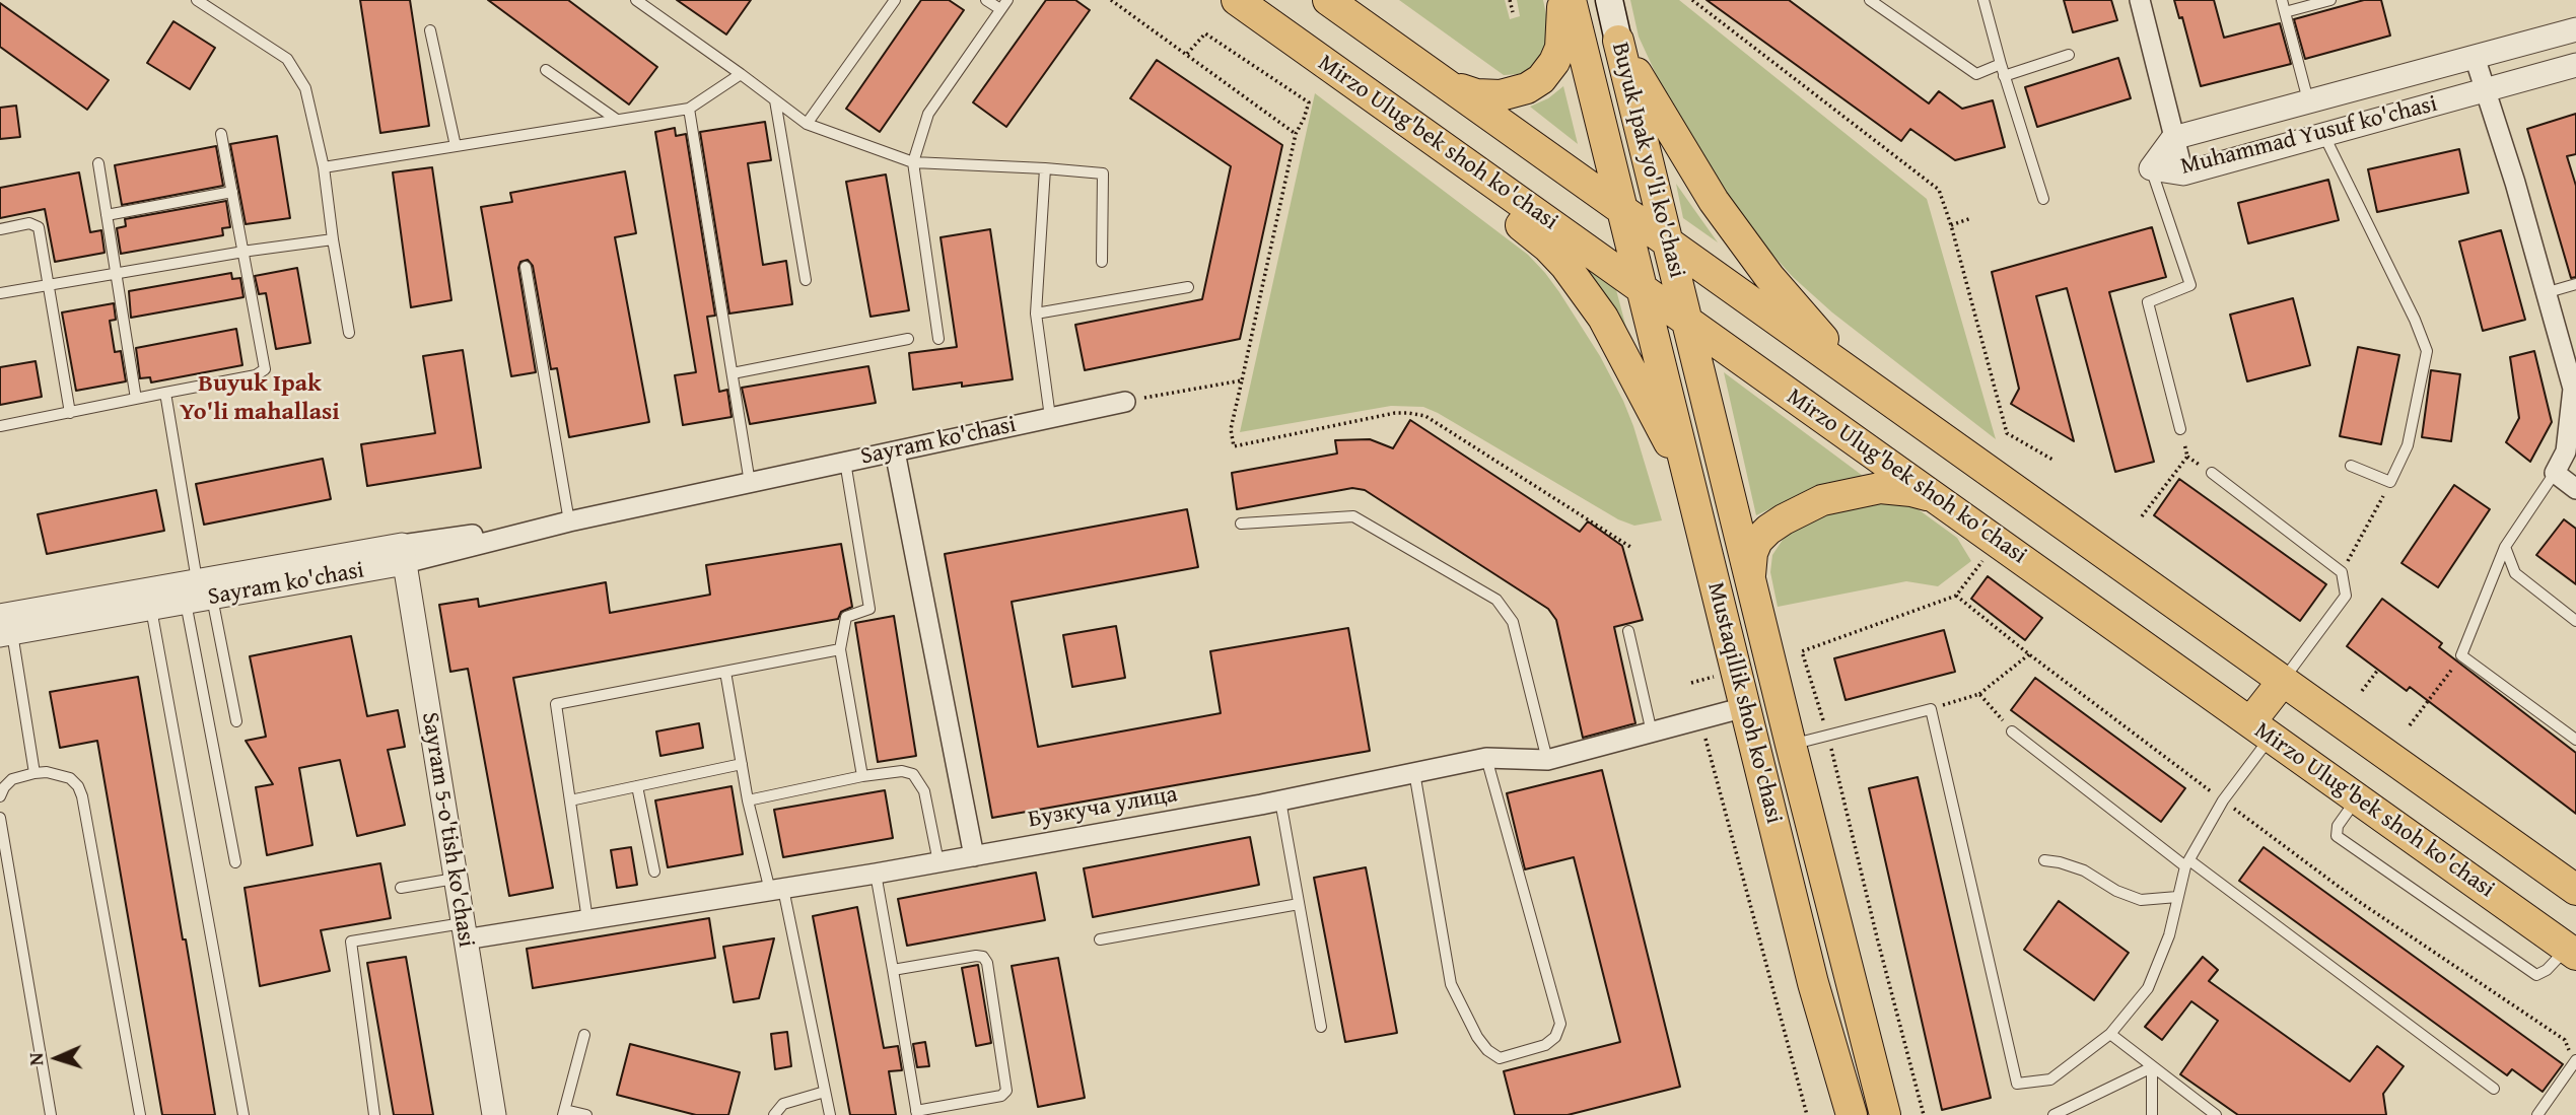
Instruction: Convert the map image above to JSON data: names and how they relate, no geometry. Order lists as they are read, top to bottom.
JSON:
{
  "streets": {
    "main road": ["Mirzo Ulug'bek shoh ko'chasi", "Buyuk Ipak yo'li ko'chasi", "Mustaqillik shoh ko'chasi"],
    "street": [
      "Muhammad Yusuf ko'chasi",
      "Sayram ko'chasi",
      "Бузкуча улица",
      "Sayram 5-o'tish ko'chasi"
    ]
  },
  "crossings": [
    ["Mirzo Ulug'bek shoh ko'chasi", "Buyuk Ipak yo'li ko'chasi"],
    ["Mirzo Ulug'bek shoh ko'chasi", "Mustaqillik shoh ko'chasi"],
    ["Buyuk Ipak yo'li ko'chasi", "Mustaqillik shoh ko'chasi"],
    ["Sayram ko'chasi", "Sayram 5-o'tish ko'chasi"],
    ["Mustaqillik shoh ko'chasi", "Бузкуча улица"],
    ["Бузкуча улица", "Sayram 5-o'tish ko'chasi"]
  ],
  "districts": ["Buyuk Ipak Yo'li mahallasi"],
  "north": "left"
}
